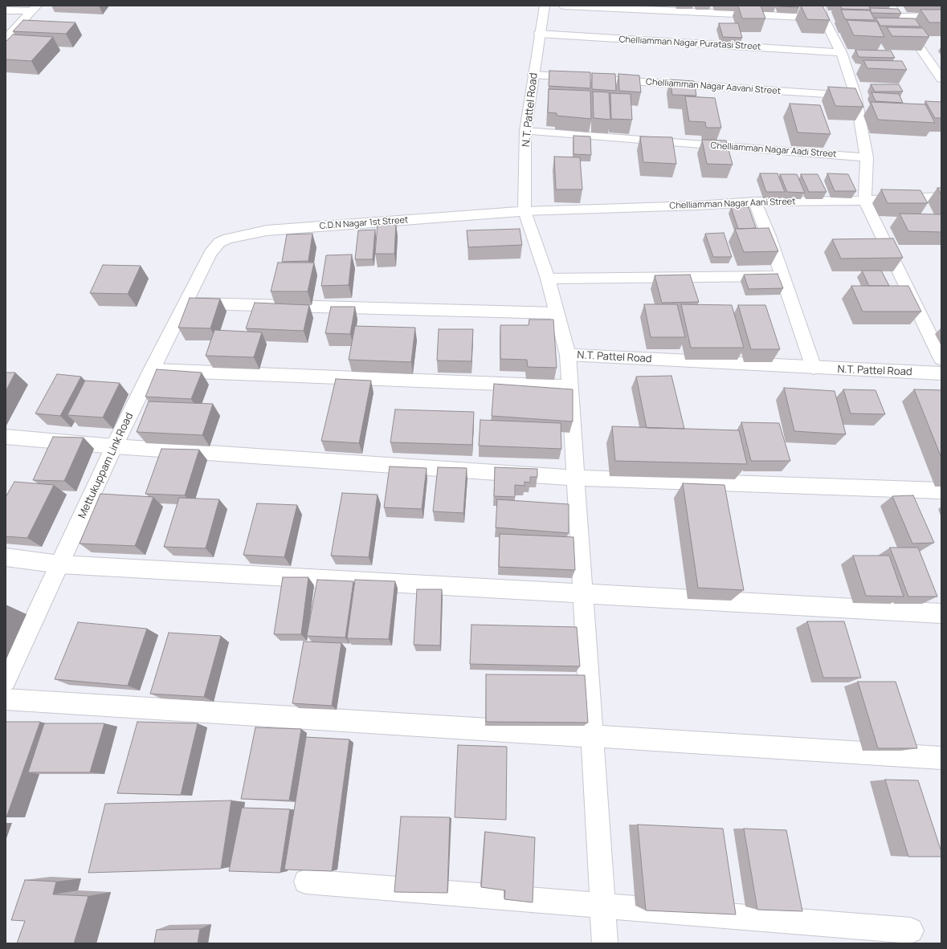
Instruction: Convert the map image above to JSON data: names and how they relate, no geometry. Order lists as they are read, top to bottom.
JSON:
{
  "streets": {
    "street": [
      "Chelliamman Nagar Puratasi Street",
      "Chelliamman Nagar Aavani Street",
      "N.T. Pattel Road",
      "Chelliamman Nagar Aadi Street",
      "Chelliamman Nagar Aani Street",
      "C.D.N Nagar 1st Street",
      "Mettukuppam Link Road"
    ]
  },
  "crossings": [
    ["Chelliamman Nagar Puratasi Street", "N.T. Pattel Road"],
    ["Chelliamman Nagar Aavani Street", "N.T. Pattel Road"],
    ["N.T. Pattel Road", "Chelliamman Nagar Aadi Street"],
    ["N.T. Pattel Road", "Chelliamman Nagar Aani Street"],
    ["N.T. Pattel Road", "C.D.N Nagar 1st Street"],
    ["Chelliamman Nagar Aani Street", "C.D.N Nagar 1st Street"],
    ["C.D.N Nagar 1st Street", "Mettukuppam Link Road"]
  ]
}
